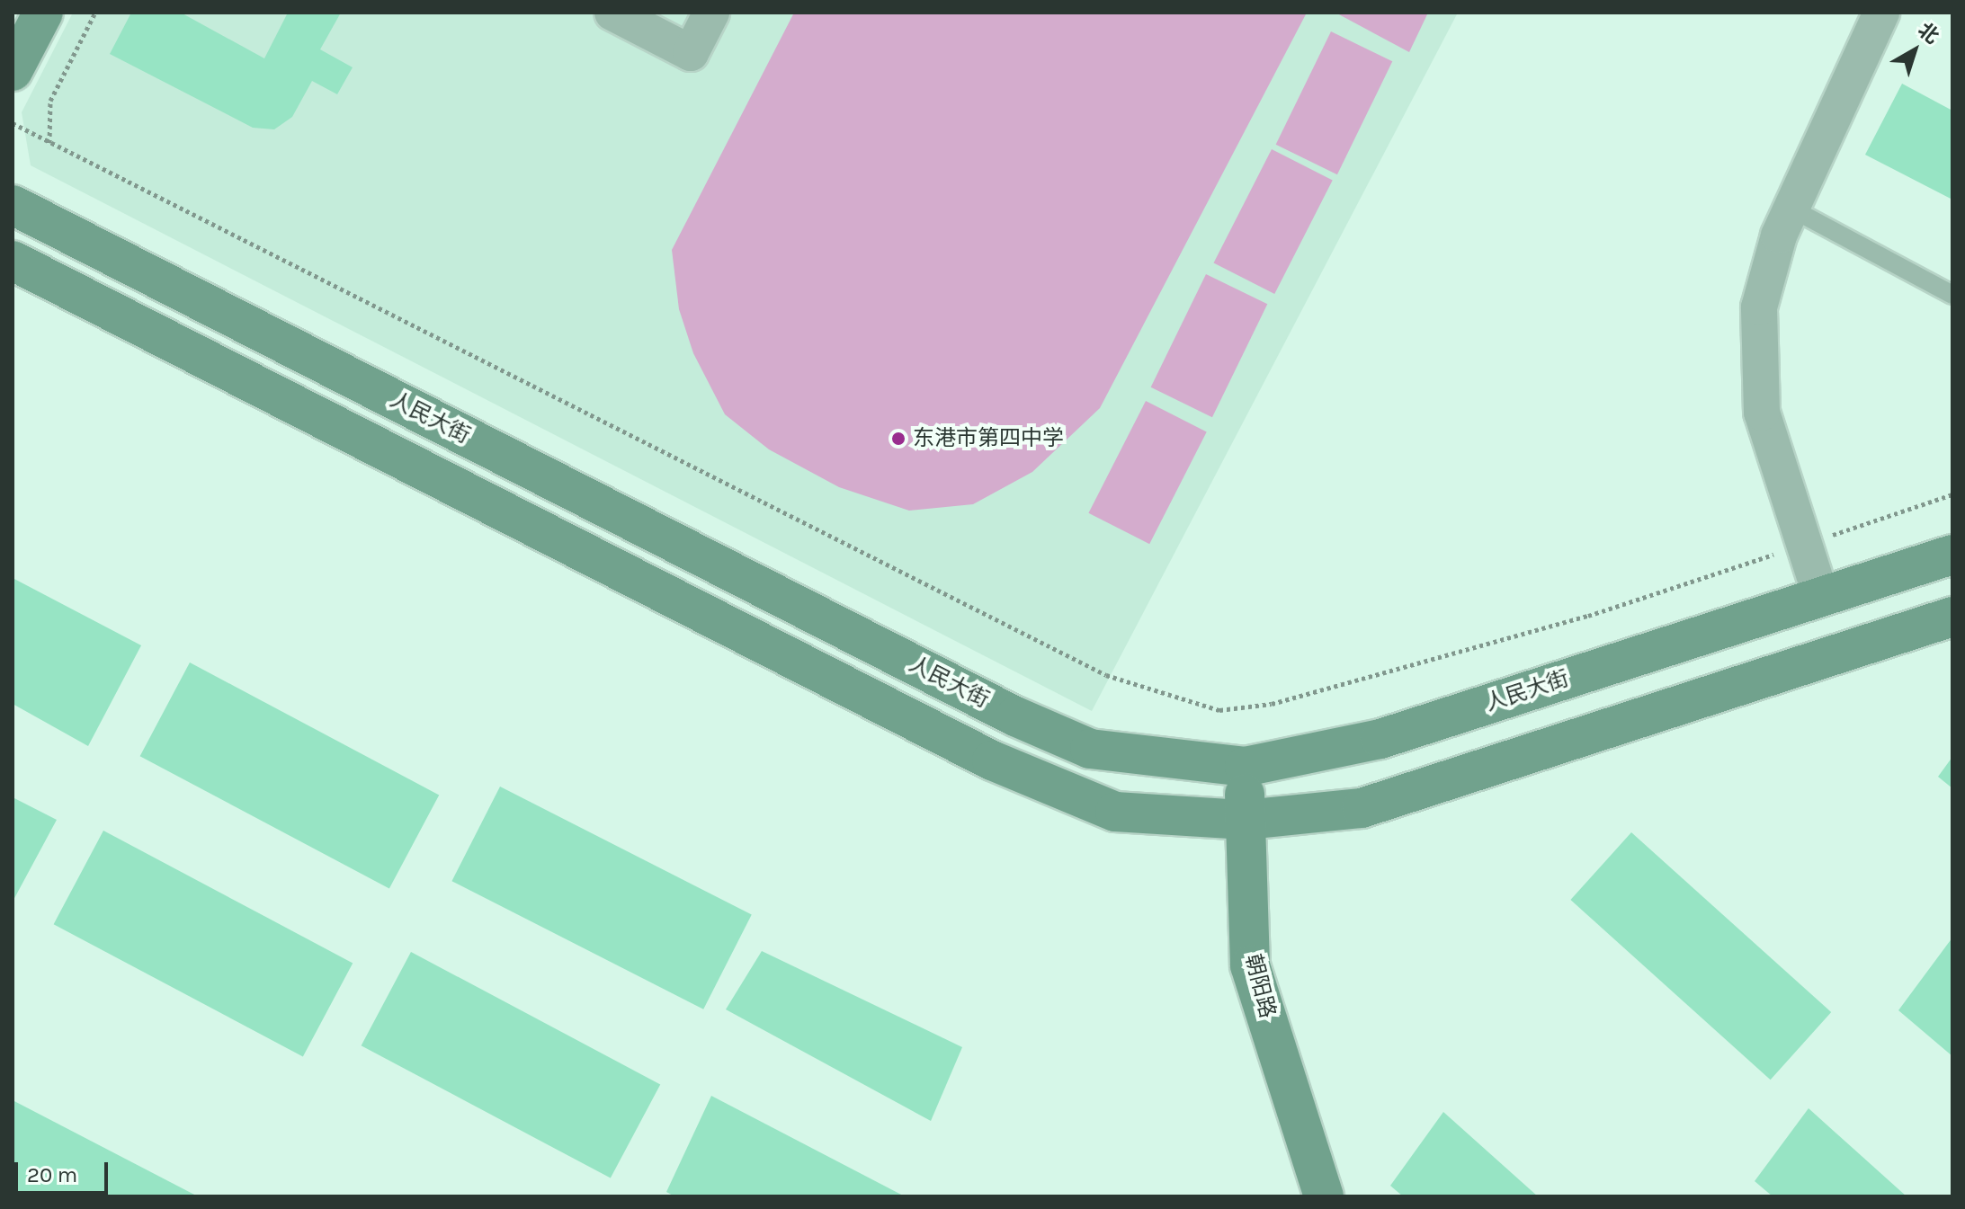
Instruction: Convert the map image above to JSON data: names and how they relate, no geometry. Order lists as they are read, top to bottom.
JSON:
{
  "streets": {
    "main road": ["人民大街", "朝阳路"]
  },
  "crossings": [
    ["人民大街", "朝阳路"]
  ],
  "places": ["东港市第四中学"],
  "scale_bar": "20 m",
  "north": "top right"
}
